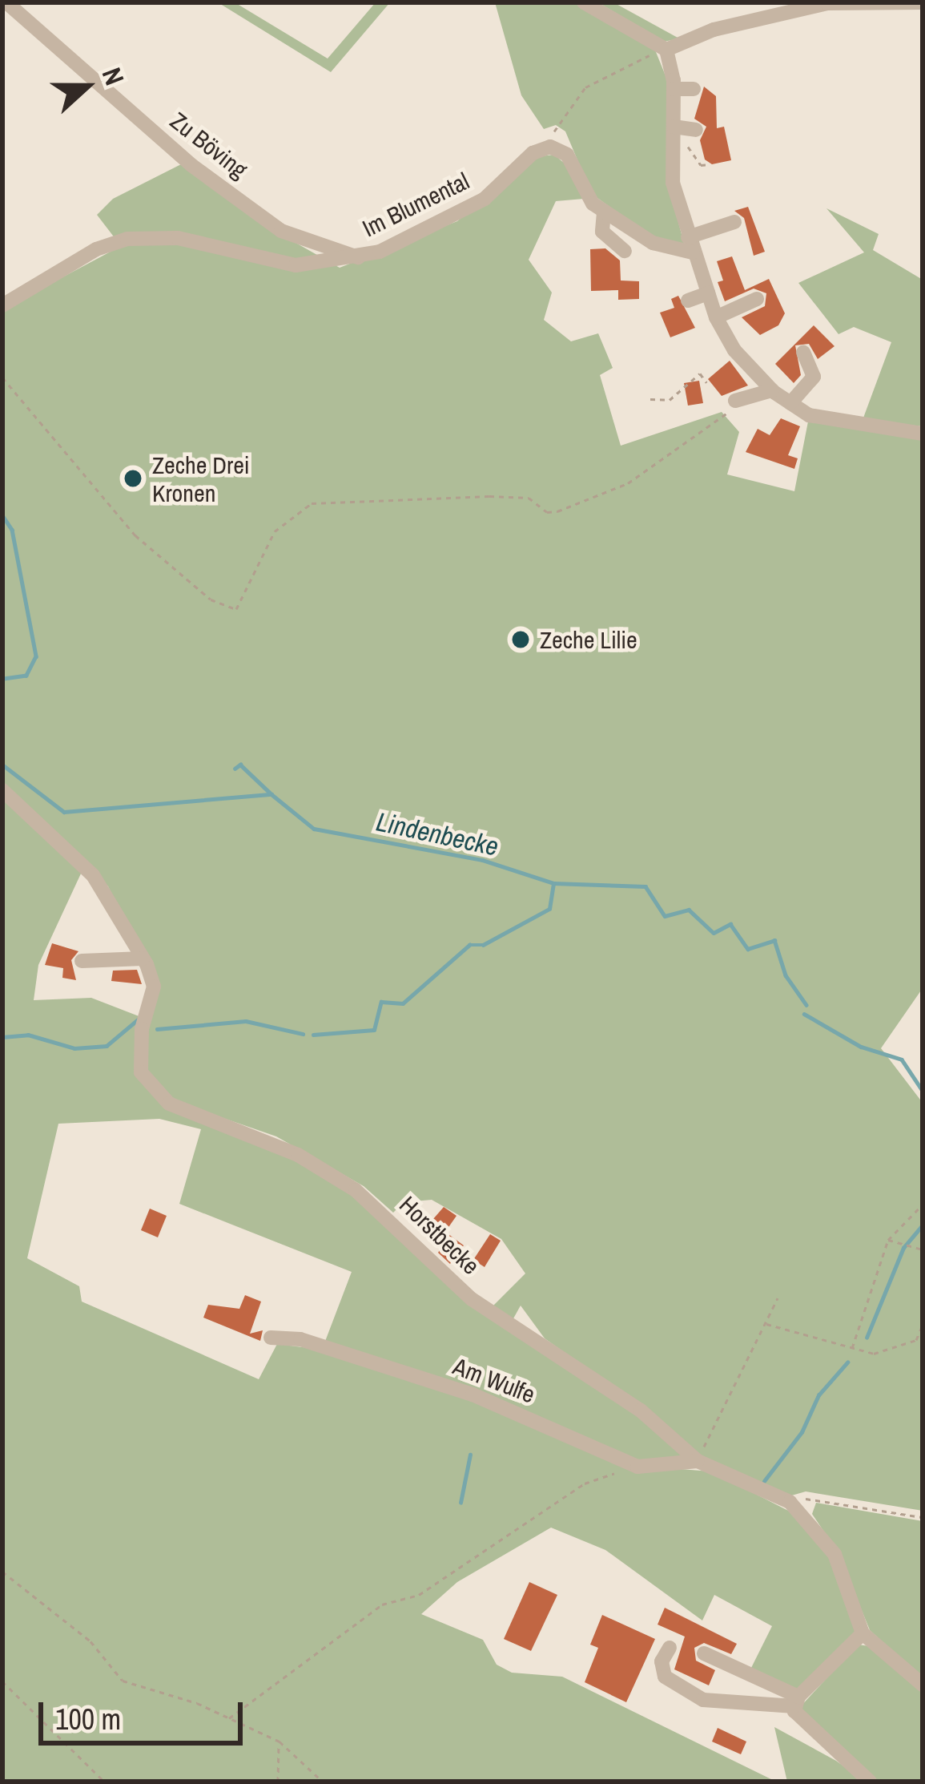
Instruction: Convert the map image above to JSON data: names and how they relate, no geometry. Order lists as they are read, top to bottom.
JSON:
{
  "streets": {
    "street": [
      "Zu Böving",
      "Im Blumental",
      "Horstbecke",
      "Am Wulfe"
    ]
  },
  "crossings": [
    ["Zu Böving", "Im Blumental"],
    ["Horstbecke", "Am Wulfe"]
  ],
  "water": ["Lindenbecke"],
  "places": ["Zeche Drei Kronen", "Zeche Lilie"],
  "scale_bar": "100 m",
  "north": "right"
}
